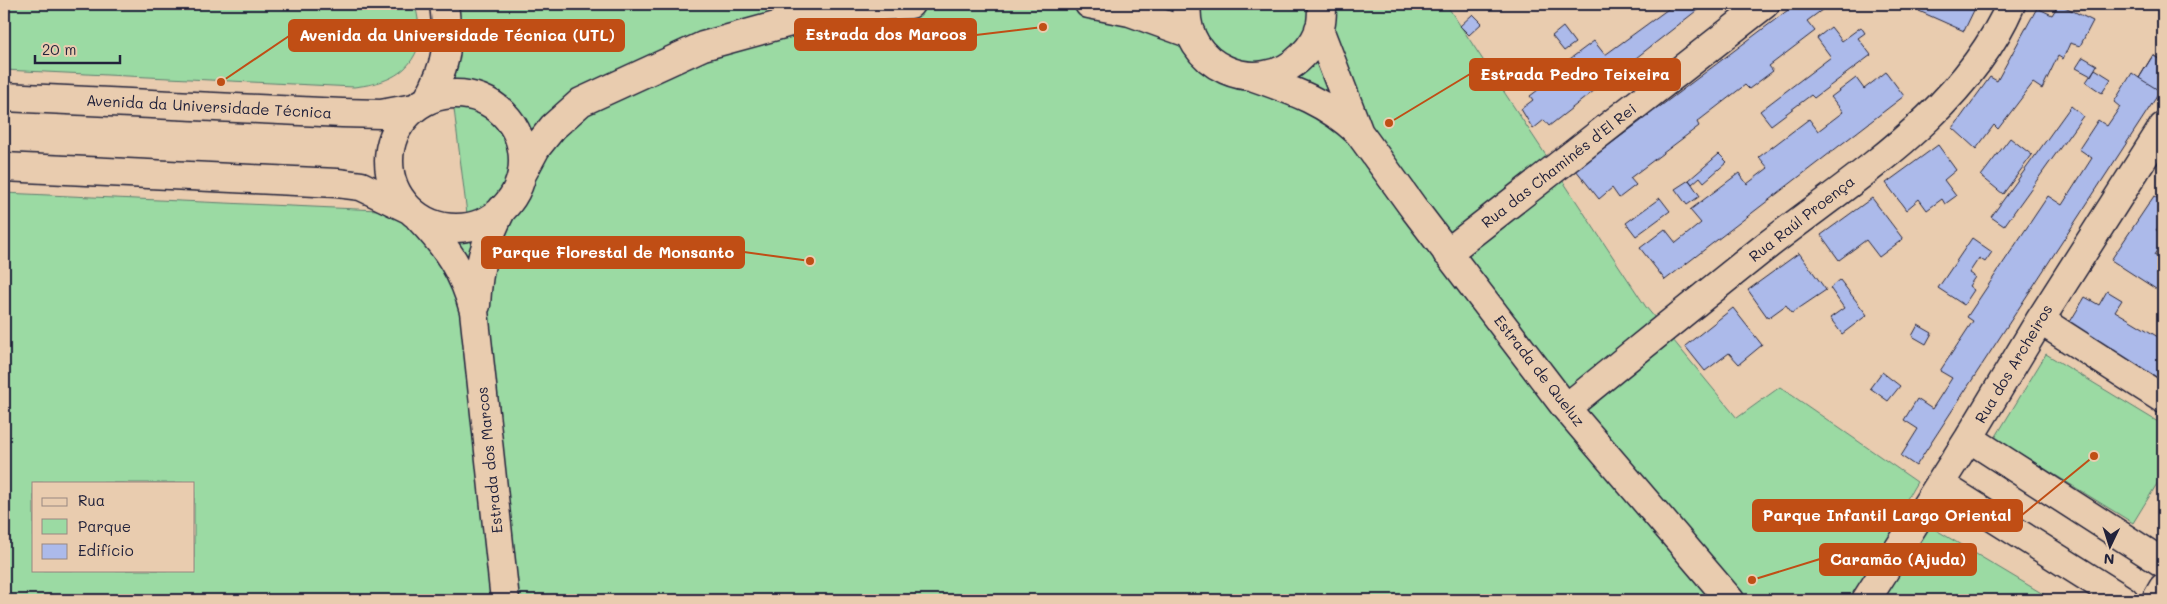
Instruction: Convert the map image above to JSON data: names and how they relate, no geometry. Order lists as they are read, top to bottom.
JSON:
{
  "streets": {
    "street": [
      "Avenida da Universidade Técnica",
      "Rua das Chaminés d'El Rei",
      "Rua Raúl Proença",
      "Rua dos Archeiros",
      "Estrada de Queluz",
      "Estrada dos Marcos"
    ]
  },
  "crossings": [
    ["Avenida da Universidade Técnica", "Estrada dos Marcos"],
    ["Rua das Chaminés d'El Rei", "Estrada de Queluz"],
    ["Rua Raúl Proença", "Estrada de Queluz"]
  ],
  "places": [
    "Estrada dos Marcos",
    "Avenida da Universidade Técnica (UTL)",
    "Estrada Pedro Teixeira",
    "Parque Florestal de Monsanto",
    "Parque Infantil Largo Oriental",
    "Caramão (Ajuda)"
  ],
  "legend": ["Rua", "Parque", "Edifício"],
  "scale_bar": "20 m",
  "north": "bottom"
}
